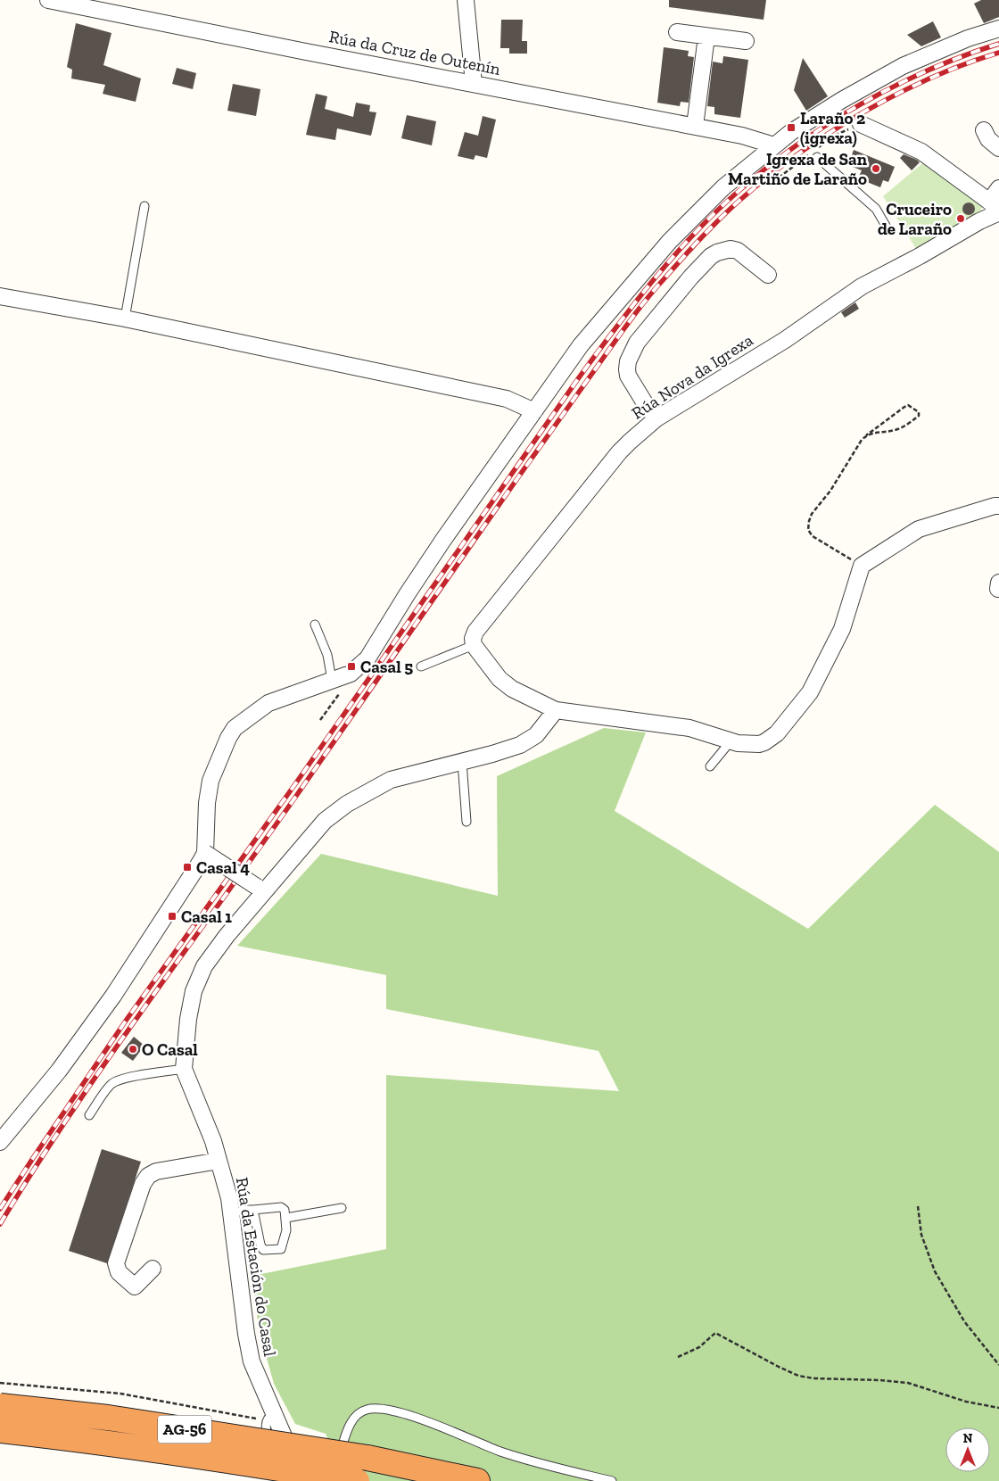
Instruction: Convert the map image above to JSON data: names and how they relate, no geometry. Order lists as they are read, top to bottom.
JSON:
{
  "streets": {
    "highway": ["AG-56"],
    "street": ["Rúa da Cruz de Outenín", "Rúa Nova da Igrexa", "Rúa da Estación do Casal"]
  },
  "places": {
    "transit": [
      "Laraño 2 (igrexa)",
      "Casal 5",
      "Casal 4",
      "Casal 1"
    ],
    "other": ["Igrexa de San Martiño de Laraño", "Cruceiro de Laraño", "O Casal"]
  },
  "north": "top"
}
